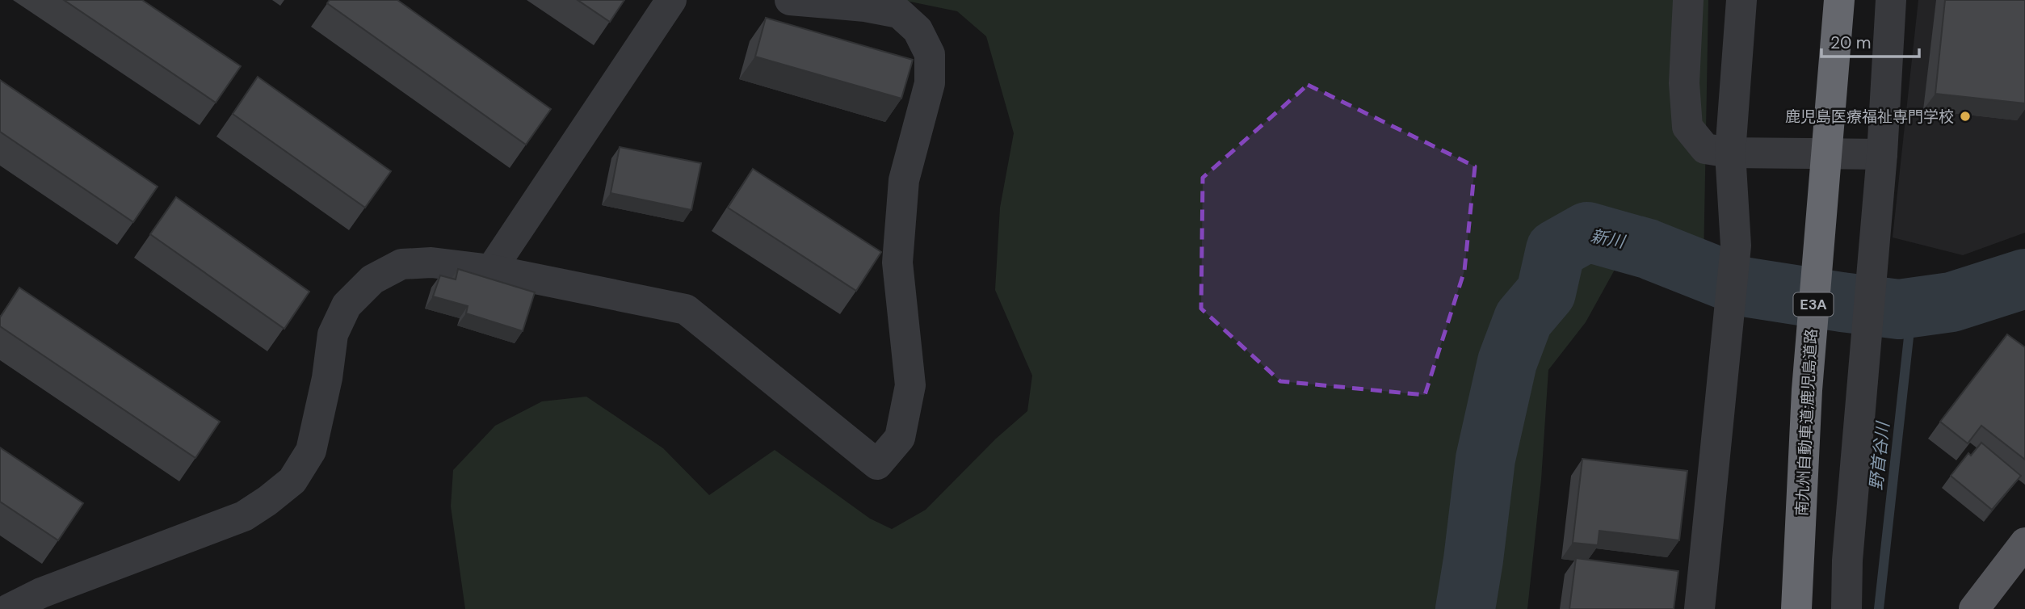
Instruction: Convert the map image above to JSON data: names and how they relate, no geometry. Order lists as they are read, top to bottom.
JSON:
{
  "streets": {
    "highway": ["E3A", "南九州自動車道;鹿児島道路"]
  },
  "water": ["新川", "野首谷川"],
  "places": ["鹿児島医療福祉専門学校"],
  "scale_bar": "20 m"
}
